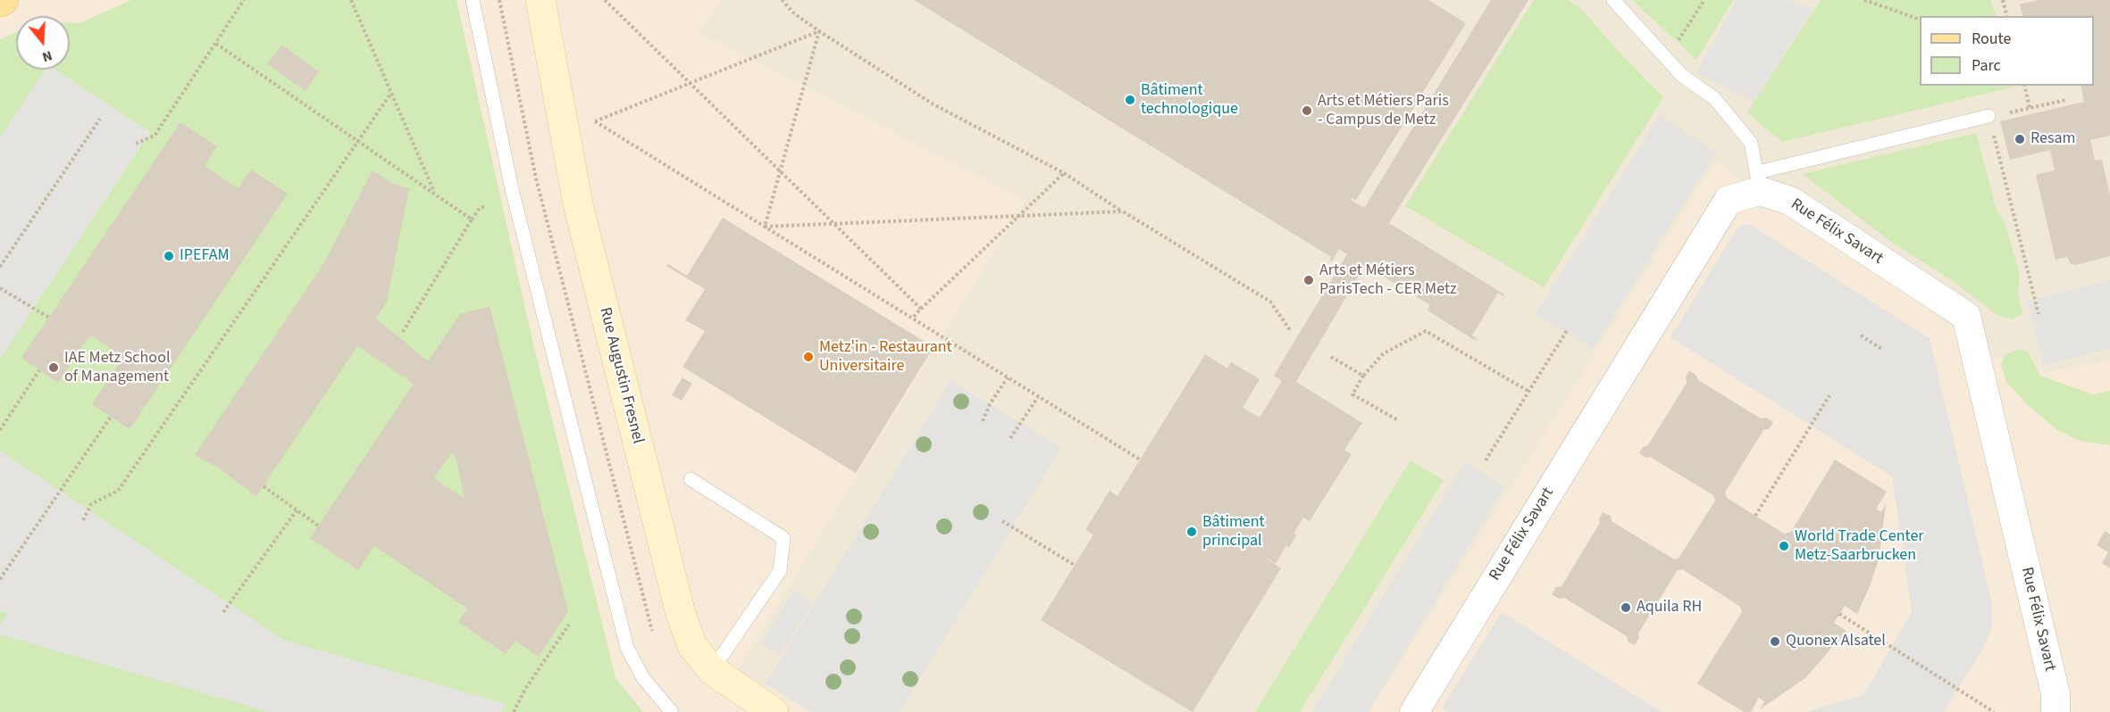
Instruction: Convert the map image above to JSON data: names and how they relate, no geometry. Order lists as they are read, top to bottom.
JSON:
{
  "streets": {
    "street": ["Rue Félix Savart", "Rue Augustin Fresnel"]
  },
  "places": [
    "Bâtiment technologique",
    "Arts et Métiers Paris - Campus de Metz",
    "Resam",
    "IPEFAM",
    "Arts et Métiers ParisTech - CER Metz",
    "Metz'in - Restaurant Universitaire",
    "IAE Metz School of Management",
    "Bâtiment principal",
    "World Trade Center Metz-Saarbrucken",
    "Aquila RH",
    "Quonex Alsatel"
  ],
  "legend": ["Route", "Parc"],
  "north": "bottom"
}
